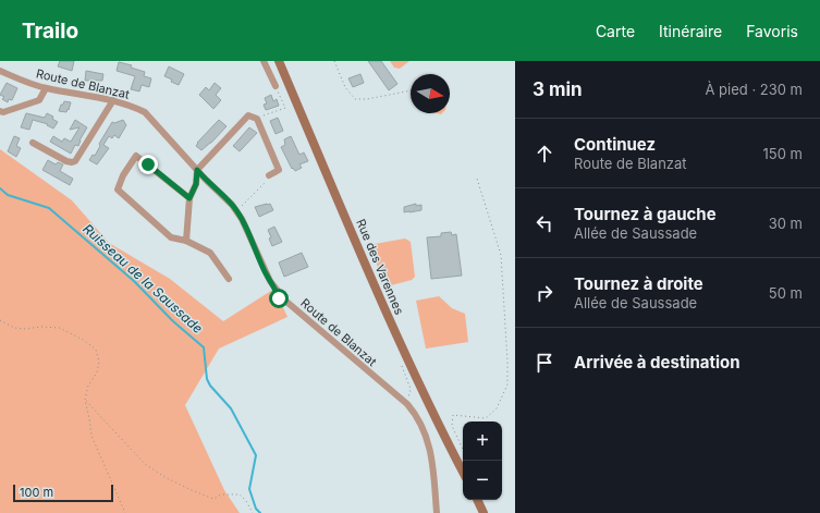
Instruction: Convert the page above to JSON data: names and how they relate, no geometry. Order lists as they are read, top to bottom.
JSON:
{
  "streets": {
    "main road": ["Rue des Varennes"],
    "street": ["Route de Blanzat"]
  },
  "water": ["Ruisseau de la Saussade"],
  "scale_bar": "100 m",
  "north": "right",
  "page": {
    "header": "Trailo",
    "nav": ["Carte", "Itinéraire", "Favoris"],
    "heading": ["3 min", "À pied · 230 m"],
    "list": [
      ["Continuez", "Route de Blanzat", "150 m"],
      ["Tournez à gauche", "Allée de Saussade", "30 m"],
      ["Tournez à droite", "Allée de Saussade", "50 m"],
      "Arrivée à destination"
    ],
    "map_buttons": ["+", "−"],
    "scale": "100 m"
  }
}
